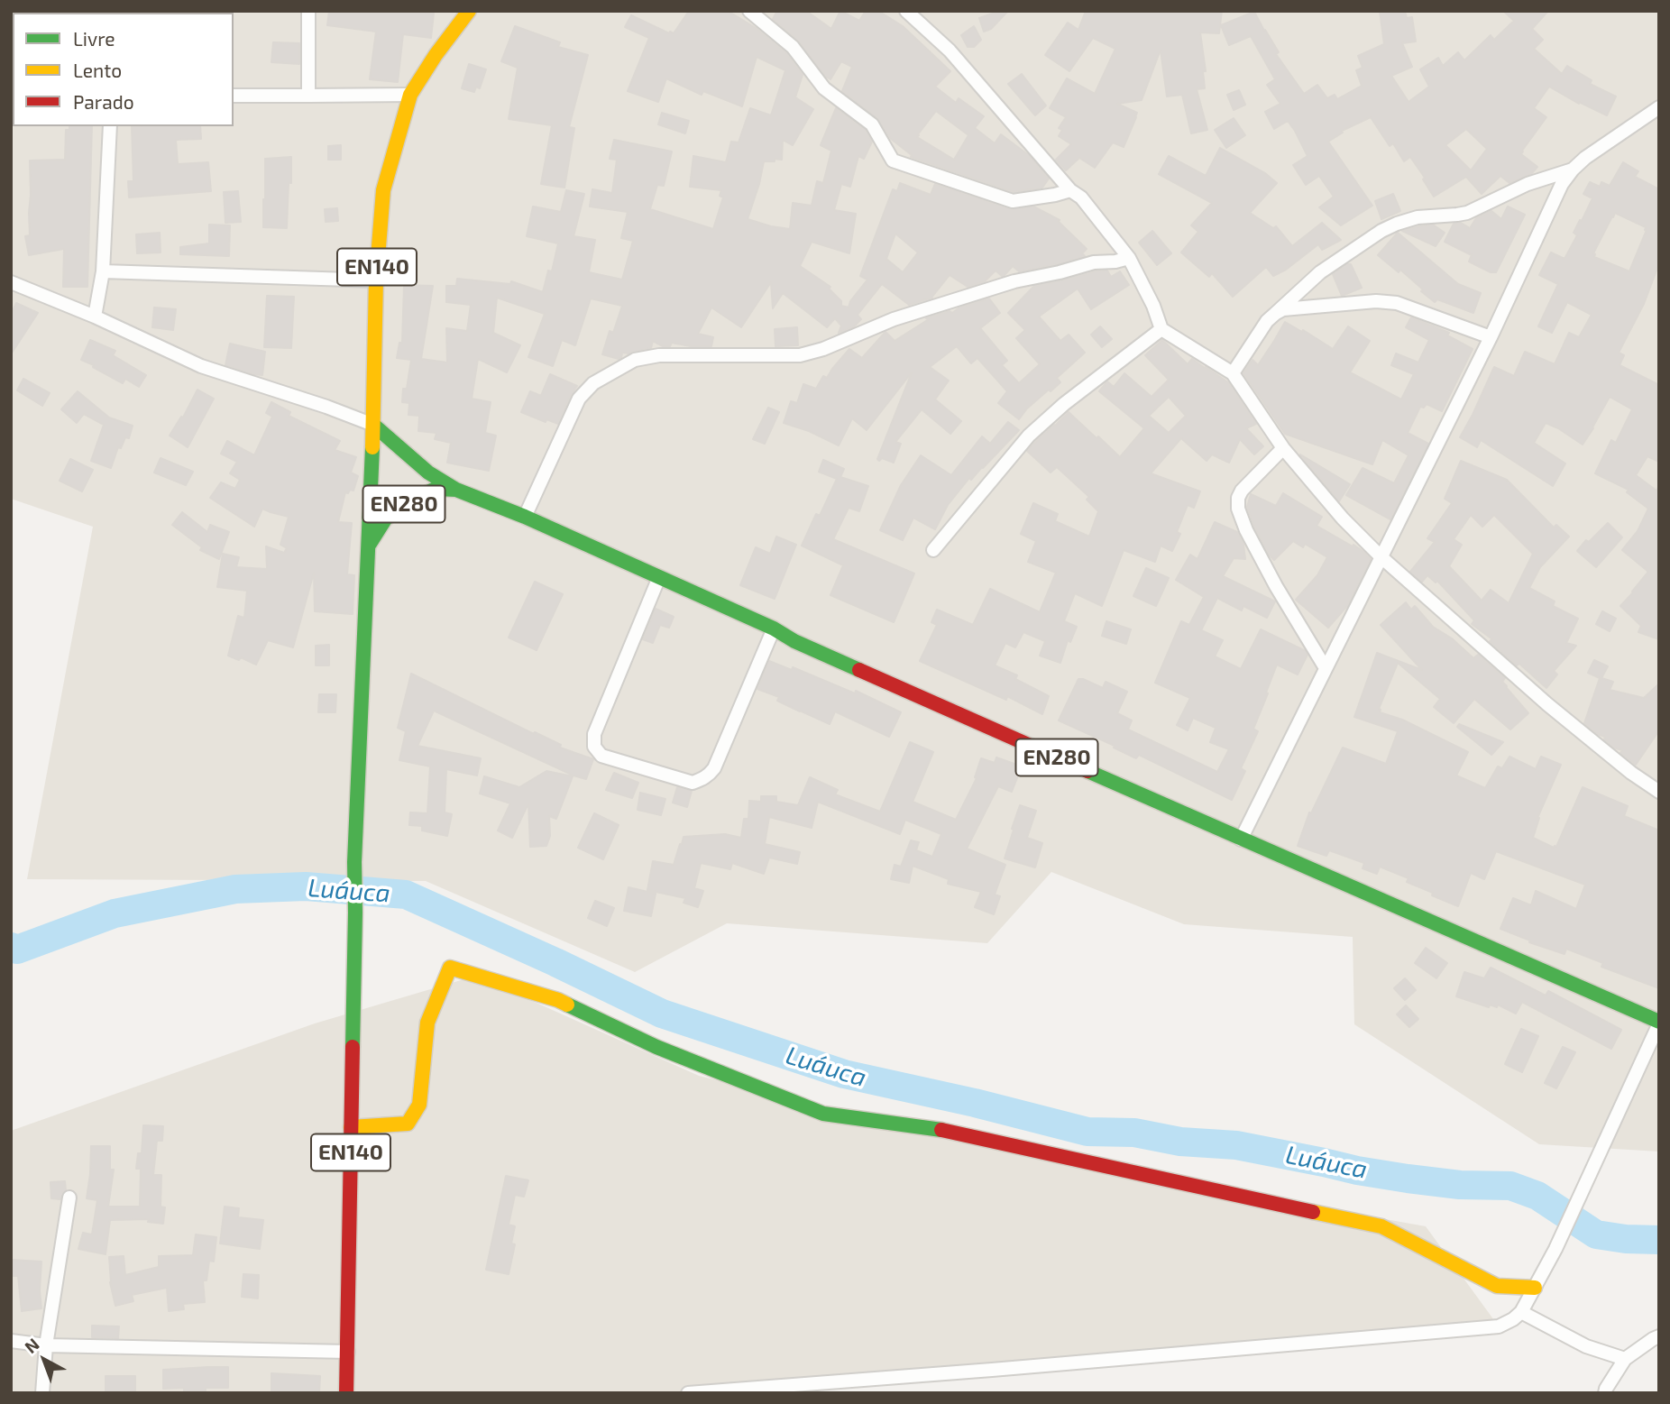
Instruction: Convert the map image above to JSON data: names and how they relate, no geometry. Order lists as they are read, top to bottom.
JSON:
{
  "streets": {
    "main road": ["EN140", "EN280"]
  },
  "crossings": [
    ["EN140", "EN280"]
  ],
  "water": ["Luáuca"],
  "legend": ["Livre", "Lento", "Parado"],
  "north": "top left"
}
